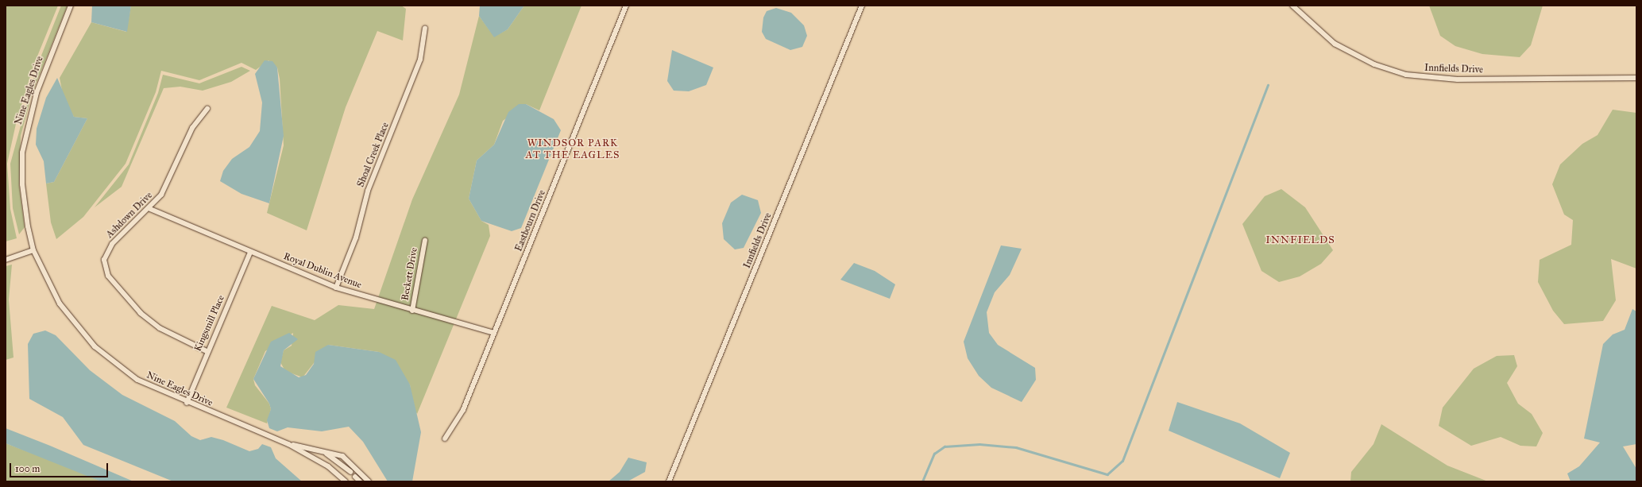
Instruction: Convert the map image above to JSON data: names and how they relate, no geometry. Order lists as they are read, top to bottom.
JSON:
{
  "streets": {
    "street": [
      "Innfields Drive",
      "Nine Eagles Drive",
      "Shoal Creek Place",
      "Ashdown Drive",
      "Eastbourn Drive",
      "Royal Dublin Avenue",
      "Beckett Drive",
      "Kingsmill Place"
    ]
  },
  "crossings": [
    ["Nine Eagles Drive", "Kingsmill Place"],
    ["Shoal Creek Place", "Royal Dublin Avenue"],
    ["Ashdown Drive", "Royal Dublin Avenue"],
    ["Ashdown Drive", "Kingsmill Place"],
    ["Eastbourn Drive", "Royal Dublin Avenue"],
    ["Royal Dublin Avenue", "Beckett Drive"],
    ["Royal Dublin Avenue", "Kingsmill Place"]
  ],
  "districts": ["WINDSOR PARK AT THE EAGLES", "INNFIELDS"],
  "scale_bar": "100 m"
}
